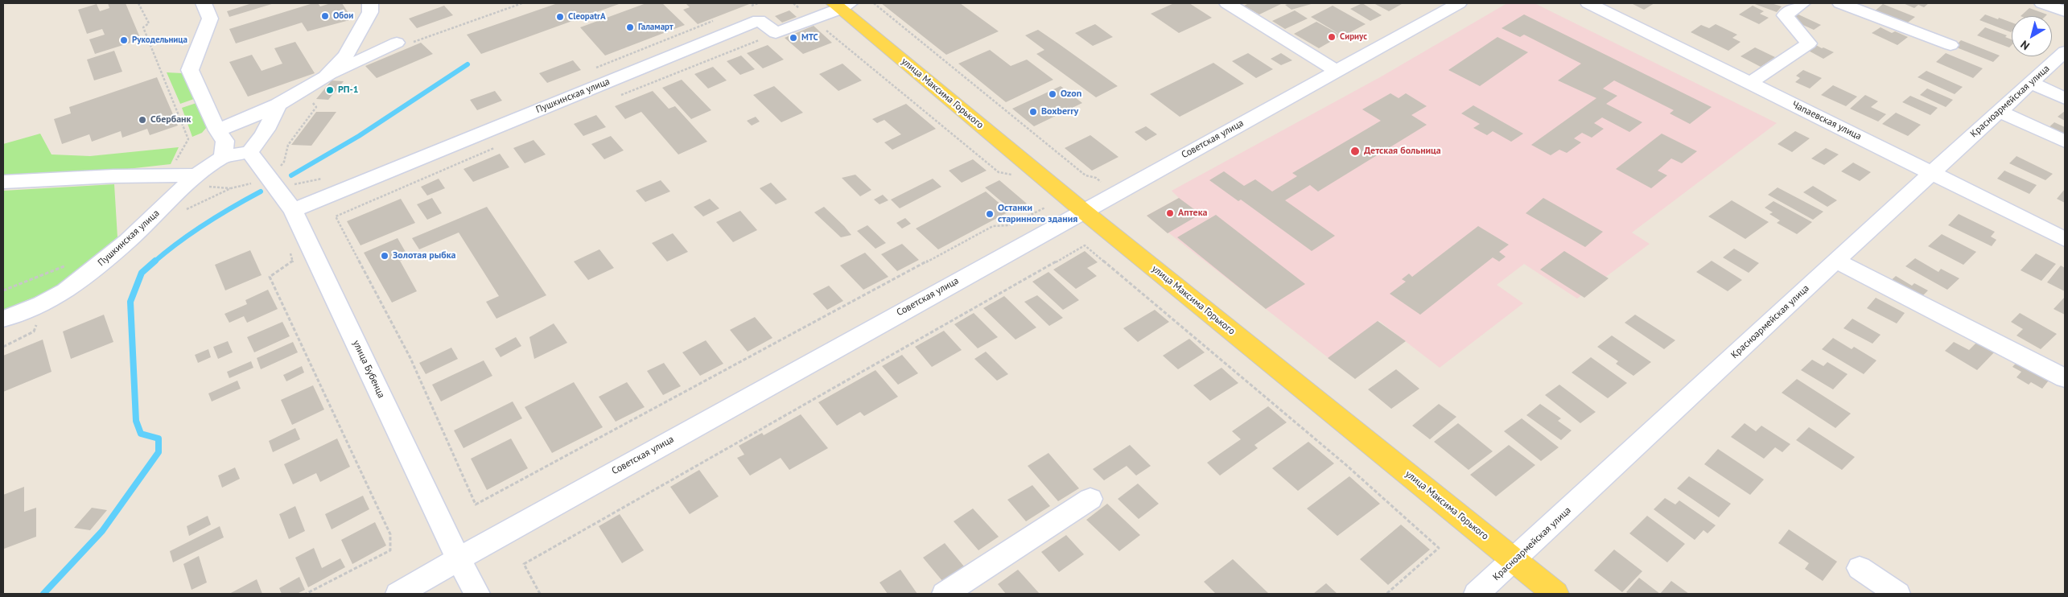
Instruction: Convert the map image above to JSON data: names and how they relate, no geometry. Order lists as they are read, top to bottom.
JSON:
{
  "streets": {
    "main road": ["улица Максима Горького"],
    "street": [
      "Пушкинская улица",
      "Красноармейская улица",
      "Чапаевская улица",
      "Советская улица",
      "улица Бубенца"
    ]
  },
  "crossings": [
    ["улица Максима Горького", "Красноармейская улица"],
    ["улица Максима Горького", "Советская улица"],
    ["Пушкинская улица", "улица Бубенца"],
    ["Красноармейская улица", "Чапаевская улица"],
    ["Советская улица", "улица Бубенца"]
  ],
  "places": [
    "Обои",
    "CleopatrA",
    "Галамарт",
    "Сириус",
    "МТС",
    "Рукодельница",
    "РП-1",
    "Ozon",
    "Boxberry",
    "Сбербанк",
    "Детская больница",
    "Аптека",
    "Останки старинного здания",
    "Золотая рыбка"
  ],
  "north": "bottom left"
}
